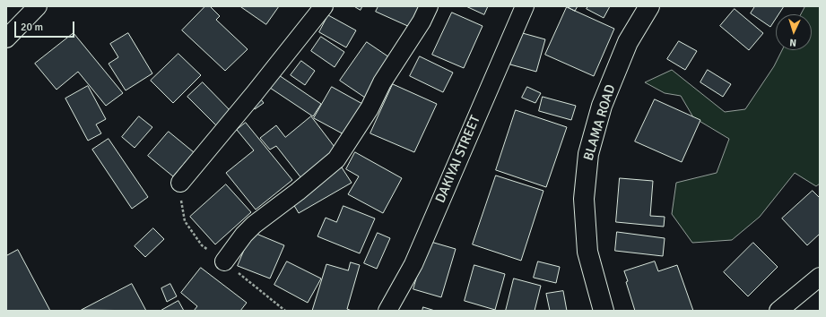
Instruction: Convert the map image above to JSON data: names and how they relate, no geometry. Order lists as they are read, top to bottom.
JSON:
{
  "streets": {
    "street": ["BLAMA ROAD", "DAKIYAI STREET"]
  },
  "scale_bar": "20 m",
  "north": "bottom"
}
